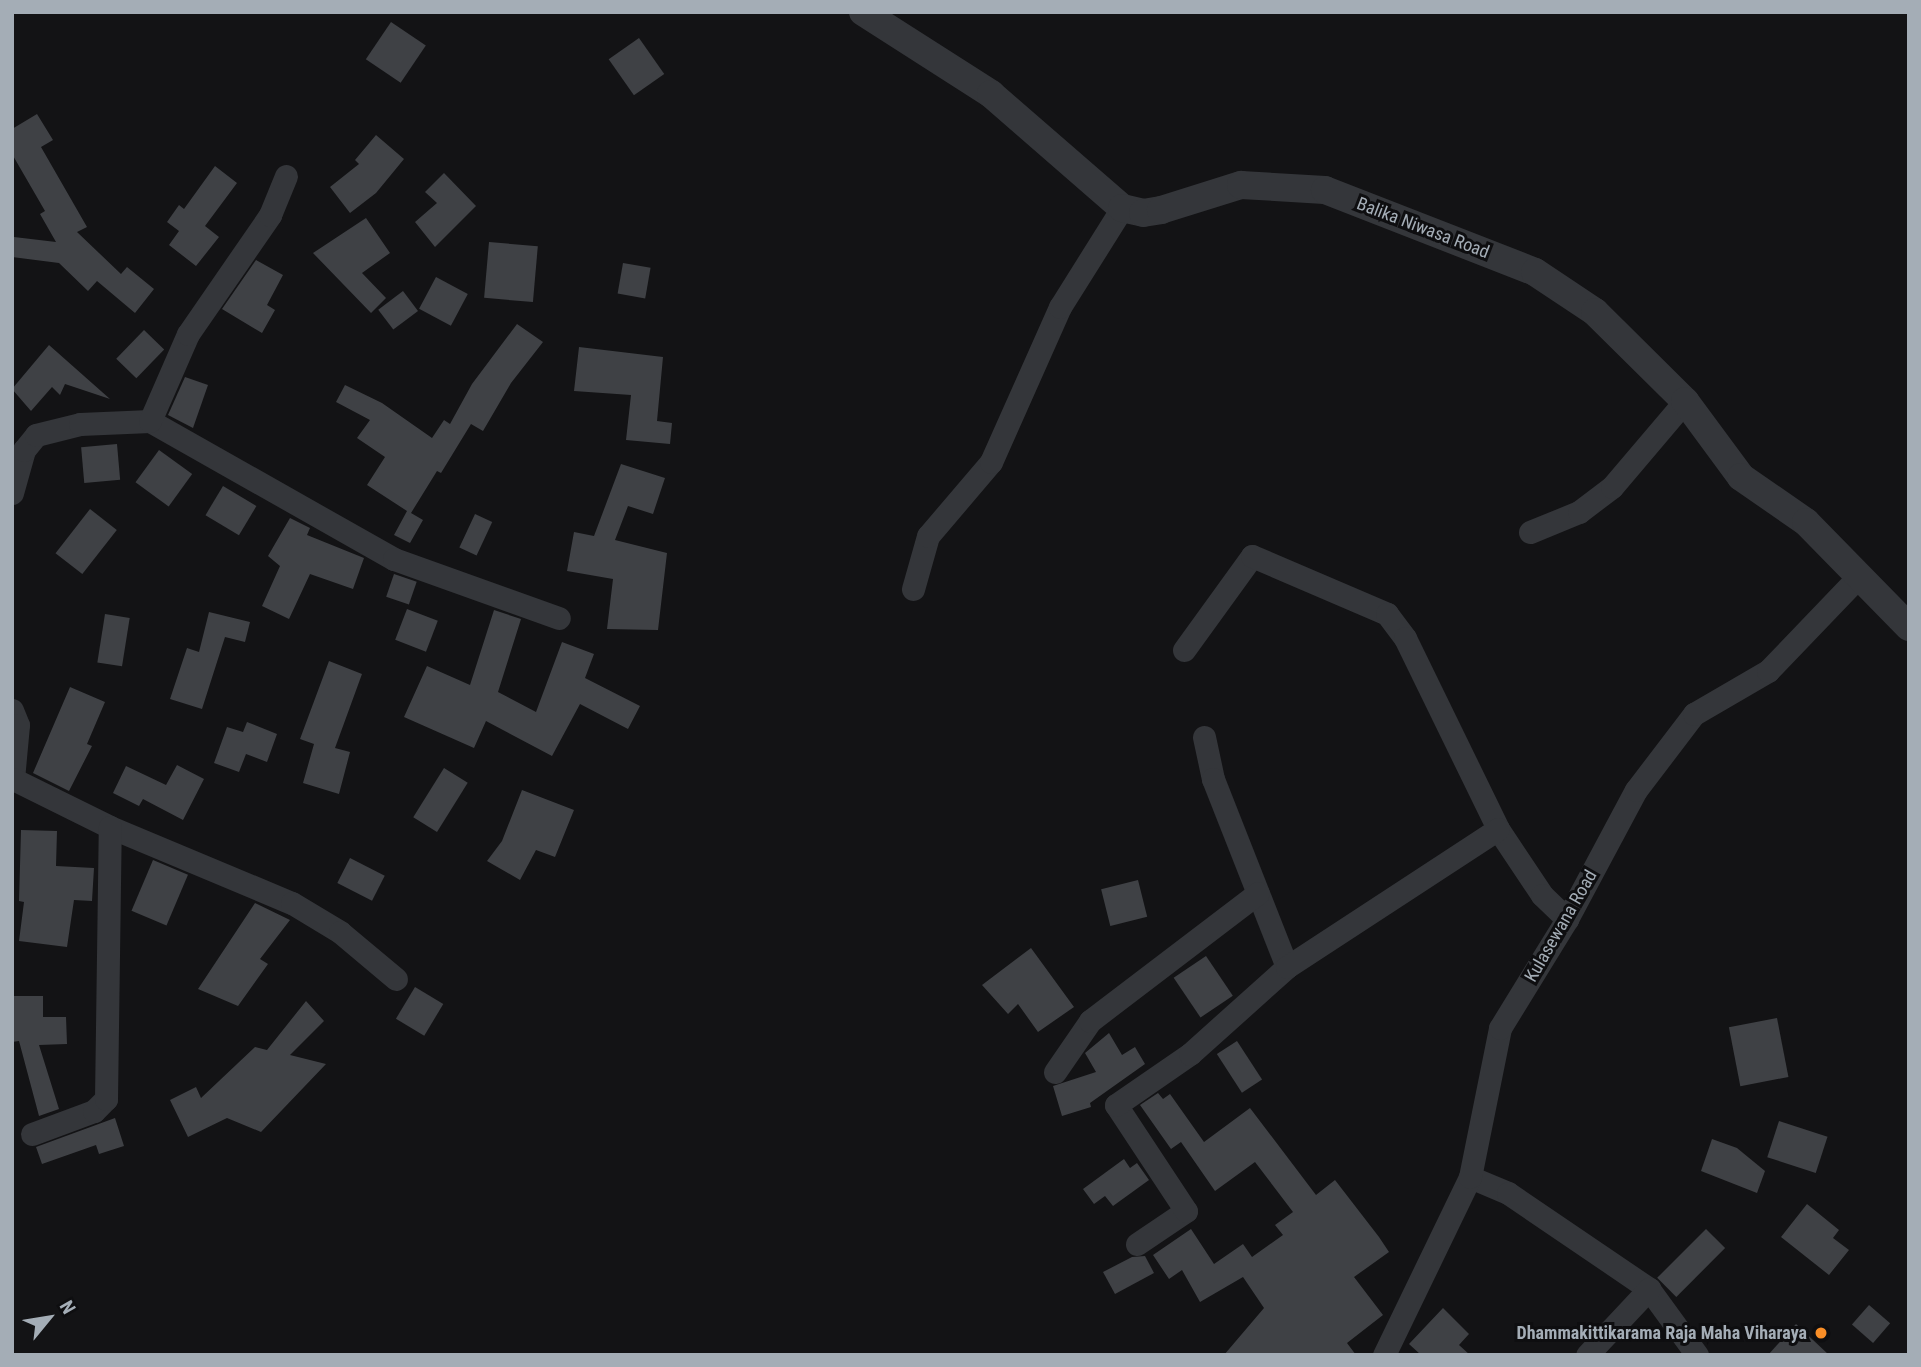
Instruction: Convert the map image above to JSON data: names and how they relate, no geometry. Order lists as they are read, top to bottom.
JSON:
{
  "streets": {
    "street": ["Balika Niwasa Road", "Kulasewana Road"]
  },
  "crossings": [
    ["Balika Niwasa Road", "Kulasewana Road"]
  ],
  "places": ["Dhammakittikarama Raja Maha Viharaya"],
  "north": "top right"
}
